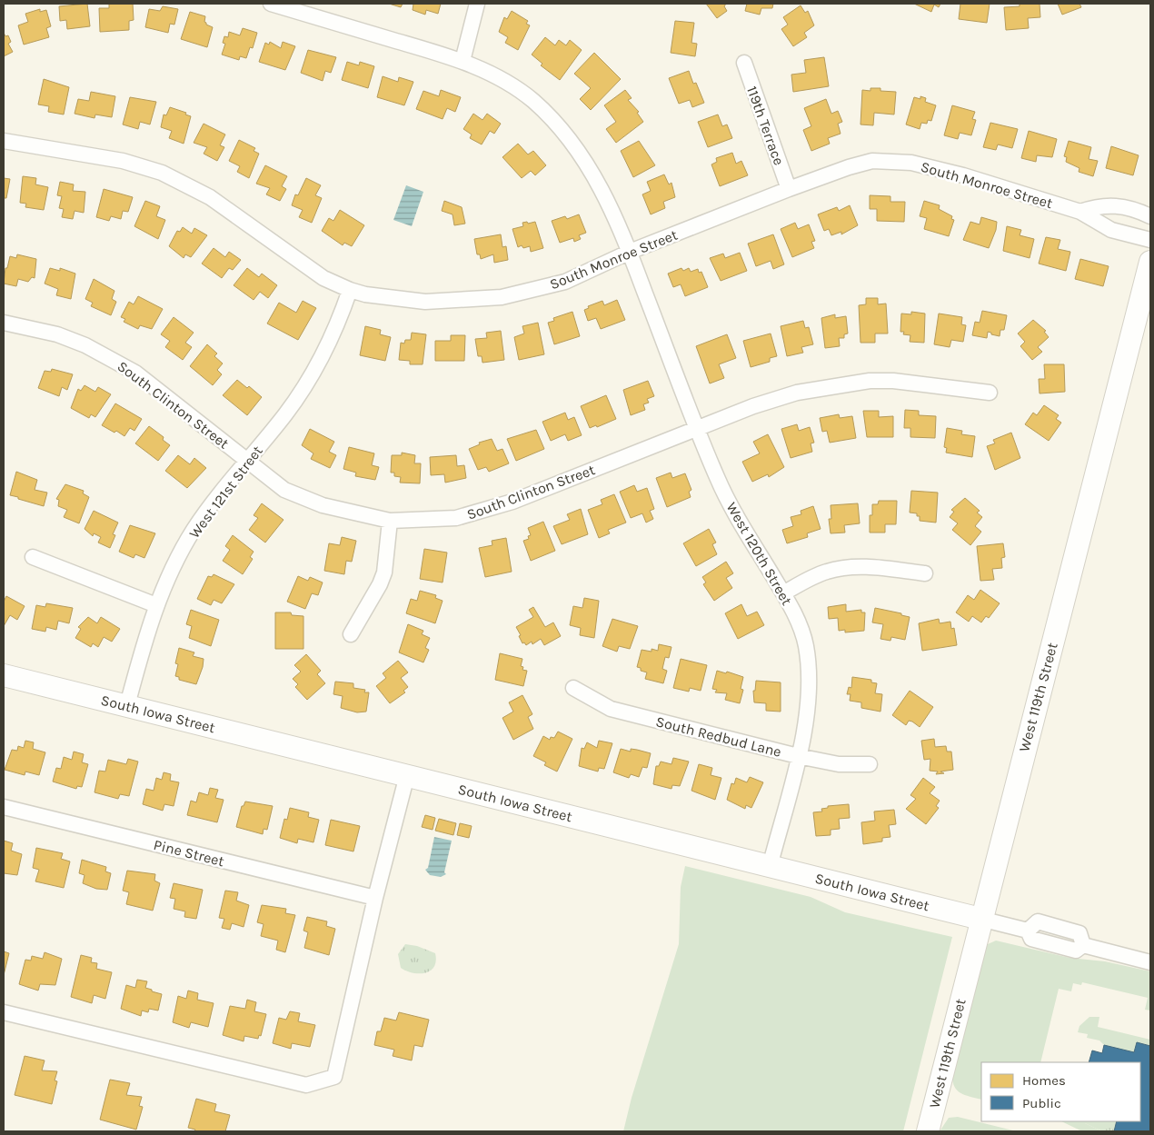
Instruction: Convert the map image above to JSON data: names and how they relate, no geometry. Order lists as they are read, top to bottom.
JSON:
{
  "streets": {
    "street": [
      "119th Terrace",
      "South Monroe Street",
      "South Clinton Street",
      "West 121st Street",
      "West 120th Street",
      "West 119th Street",
      "South Iowa Street",
      "South Redbud Lane",
      "Pine Street"
    ]
  },
  "crossings": [
    ["119th Terrace", "South Monroe Street"],
    ["South Monroe Street", "West 121st Street"],
    ["South Monroe Street", "West 120th Street"],
    ["South Clinton Street", "West 121st Street"],
    ["South Clinton Street", "West 120th Street"],
    ["West 121st Street", "South Iowa Street"],
    ["West 120th Street", "South Iowa Street"],
    ["West 120th Street", "South Redbud Lane"],
    ["West 119th Street", "South Iowa Street"]
  ],
  "legend": ["Homes", "Public"]
}
